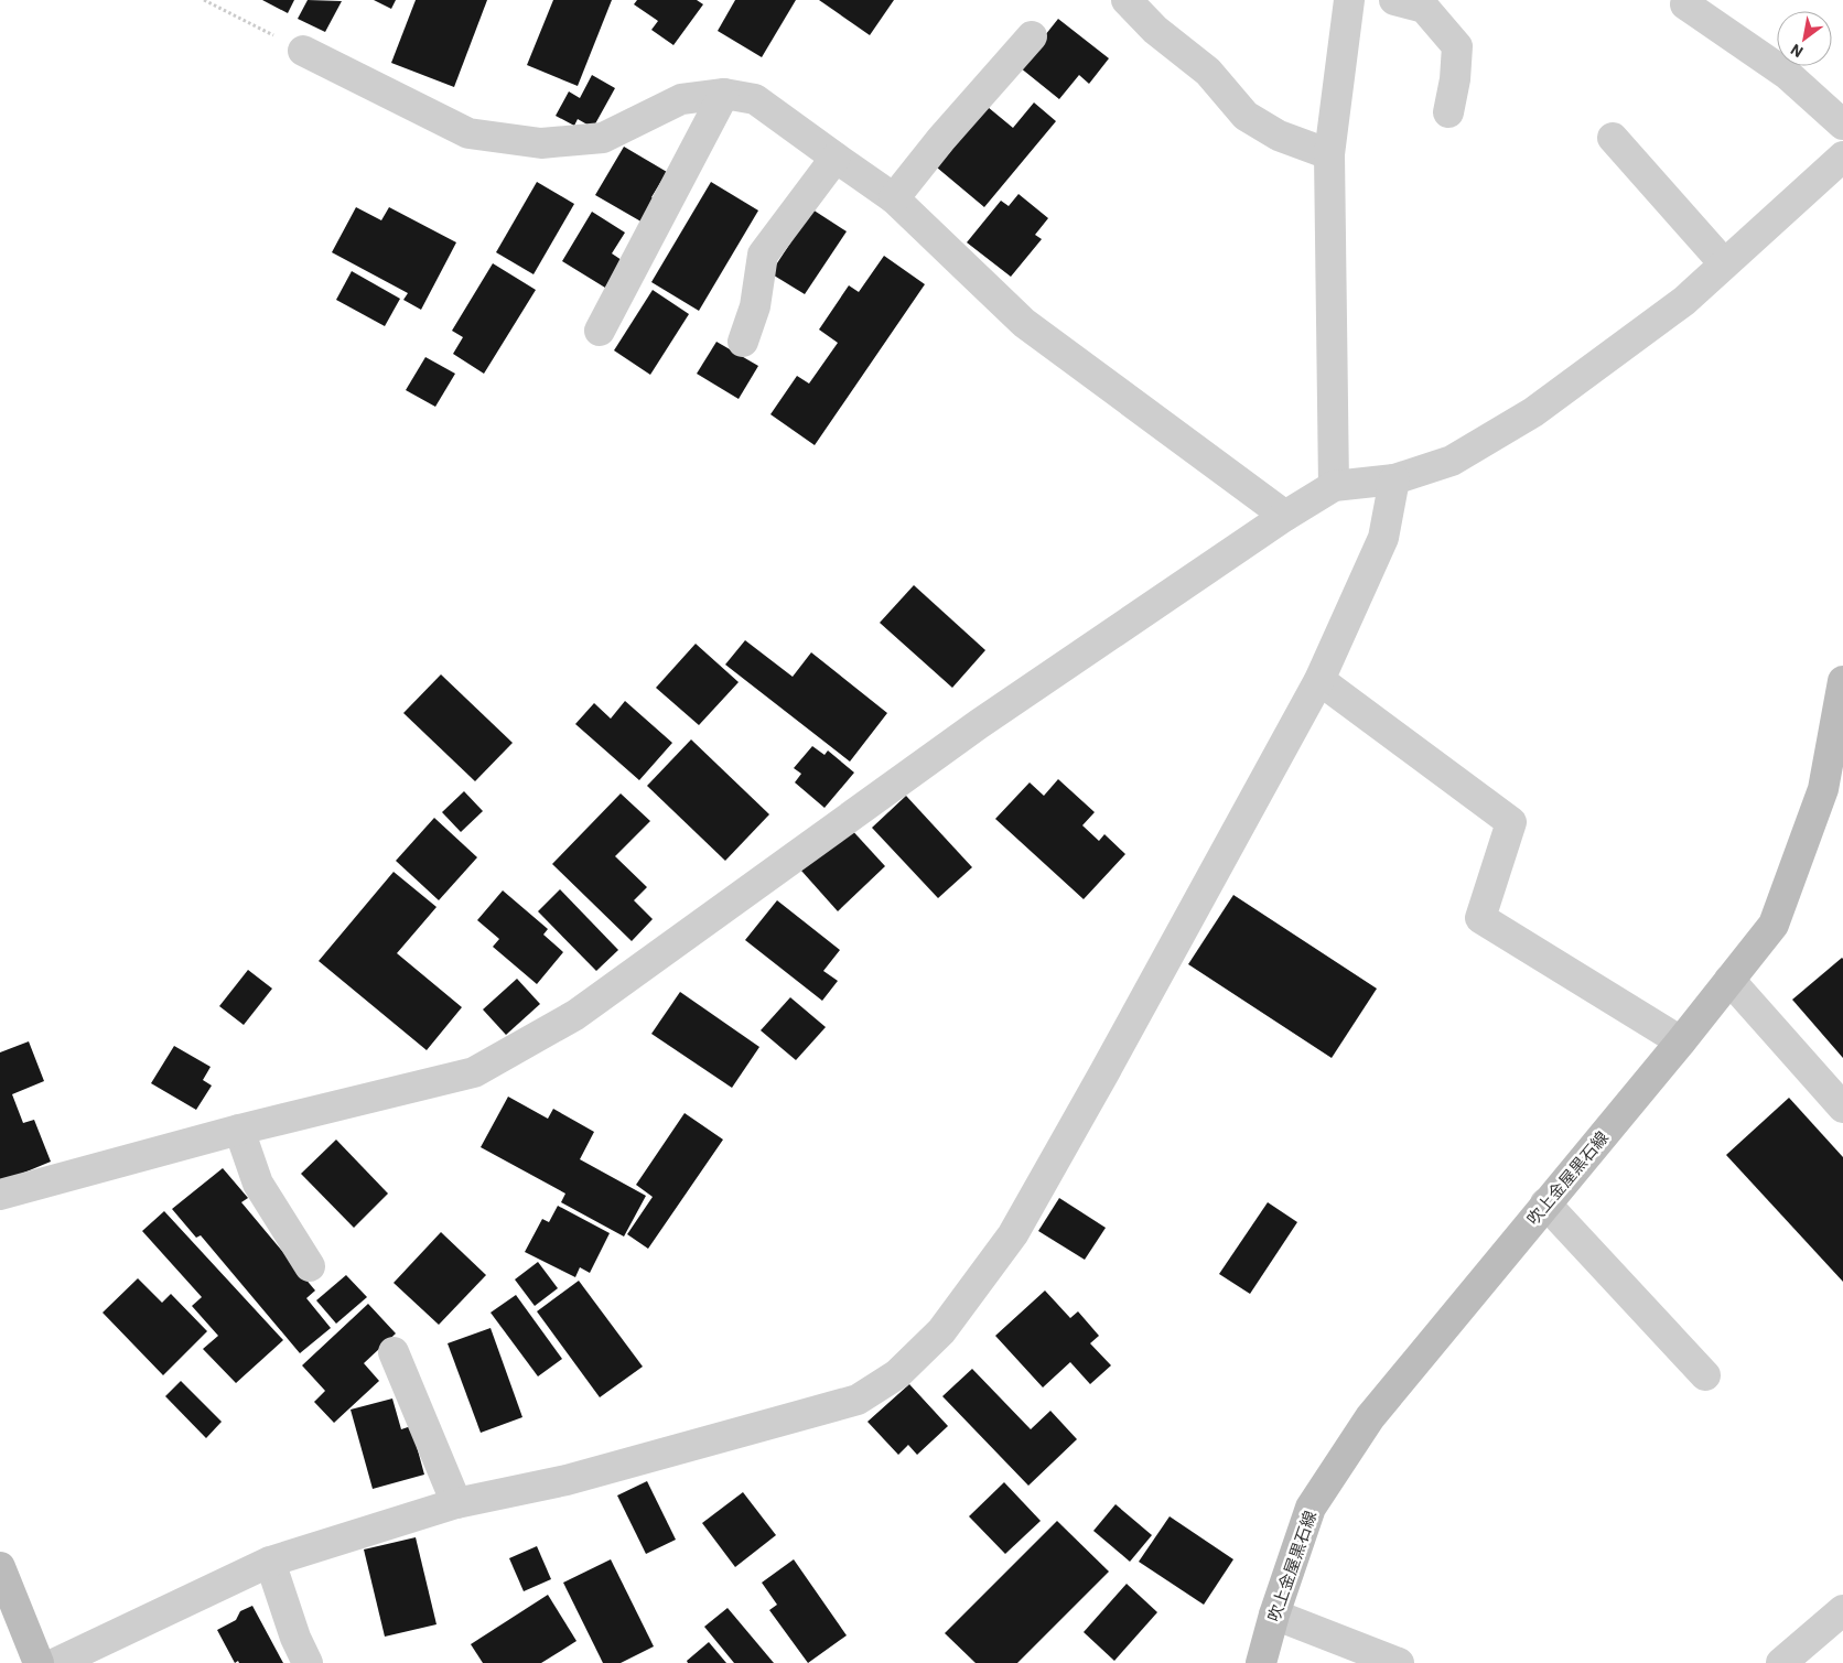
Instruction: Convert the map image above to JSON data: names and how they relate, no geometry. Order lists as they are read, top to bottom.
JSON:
{
  "streets": {
    "main road": ["吹上金屋黒石線"]
  },
  "north": "bottom left"
}
